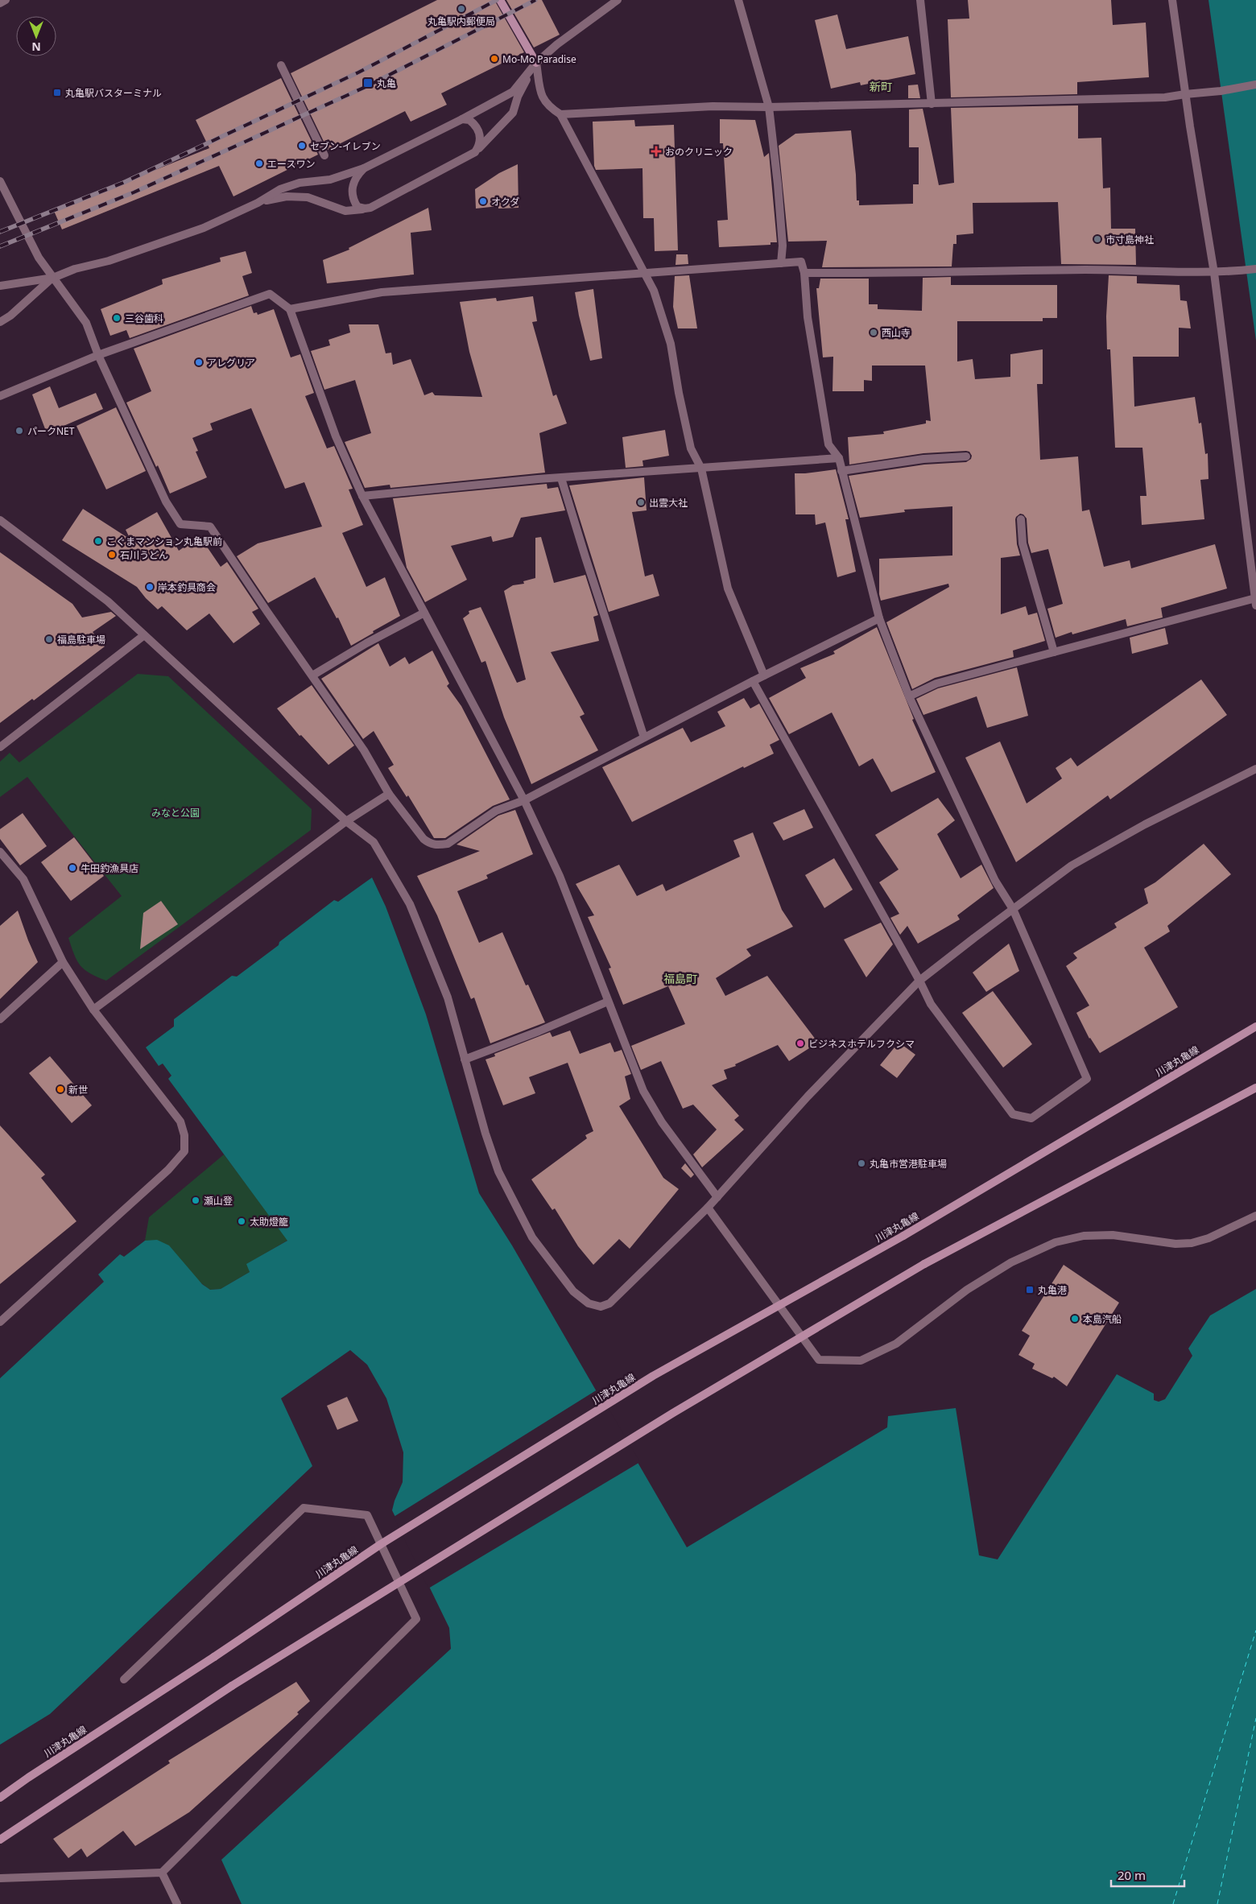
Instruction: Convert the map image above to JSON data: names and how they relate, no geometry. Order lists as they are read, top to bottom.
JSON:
{
  "streets": {
    "main road": ["川津丸亀線"]
  },
  "districts": ["新町", "福島町"],
  "parks": ["みなと公園"],
  "places": {
    "other": [
      "丸亀駅内郵便局",
      "Mo-Mo Paradise",
      "セブン-イレブン",
      "エースワン",
      "オクダ",
      "市寸島神社",
      "三谷歯科",
      "西山寺",
      "アレグリア",
      "パークNET",
      "出雲大社",
      "こぐまマンション丸亀駅前",
      "石川うどん",
      "岸本釣具商会",
      "福島駐車場",
      "牛田釣漁具店",
      "ビジネスホテルフクシマ",
      "新世",
      "丸亀市営港駐車場",
      "瀬山登",
      "太助燈籠",
      "本島汽船"
    ],
    "transit": ["丸亀", "丸亀駅バスターミナル", "丸亀港"],
    "health": ["おのクリニック"]
  },
  "scale_bar": "20 m",
  "north": "bottom"
}
